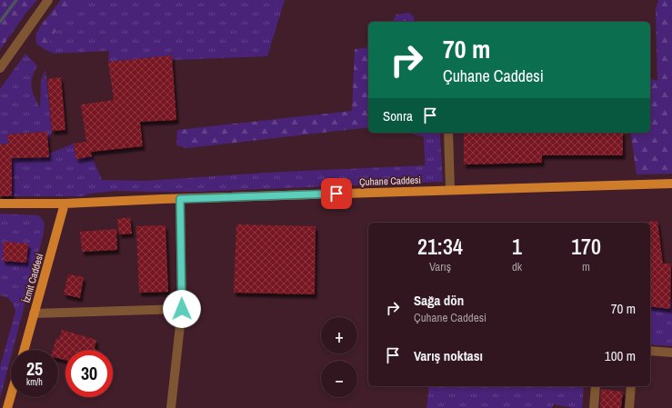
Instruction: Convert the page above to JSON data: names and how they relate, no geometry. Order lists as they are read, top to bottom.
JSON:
{
  "streets": {
    "main road": ["Çuhane Caddesi", "İzmit Caddesi"]
  },
  "crossings": [
    ["Çuhane Caddesi", "İzmit Caddesi"]
  ],
  "page": {
    "turn": ["70 m", "Çuhane Caddesi"],
    "then": "Sonra",
    "eta": [
      "21:34",
      "Varış",
      "1",
      "dk",
      "170",
      "m"
    ],
    "list": [
      {
        "name": "Sağa dön",
        "note": "Çuhane Caddesi",
        "value": "70 m"
      },
      {
        "name": "Varış noktası",
        "value": "100 m"
      }
    ],
    "map_buttons": ["+", "−"],
    "speed": "25 km/h",
    "limit": "30"
  }
}
